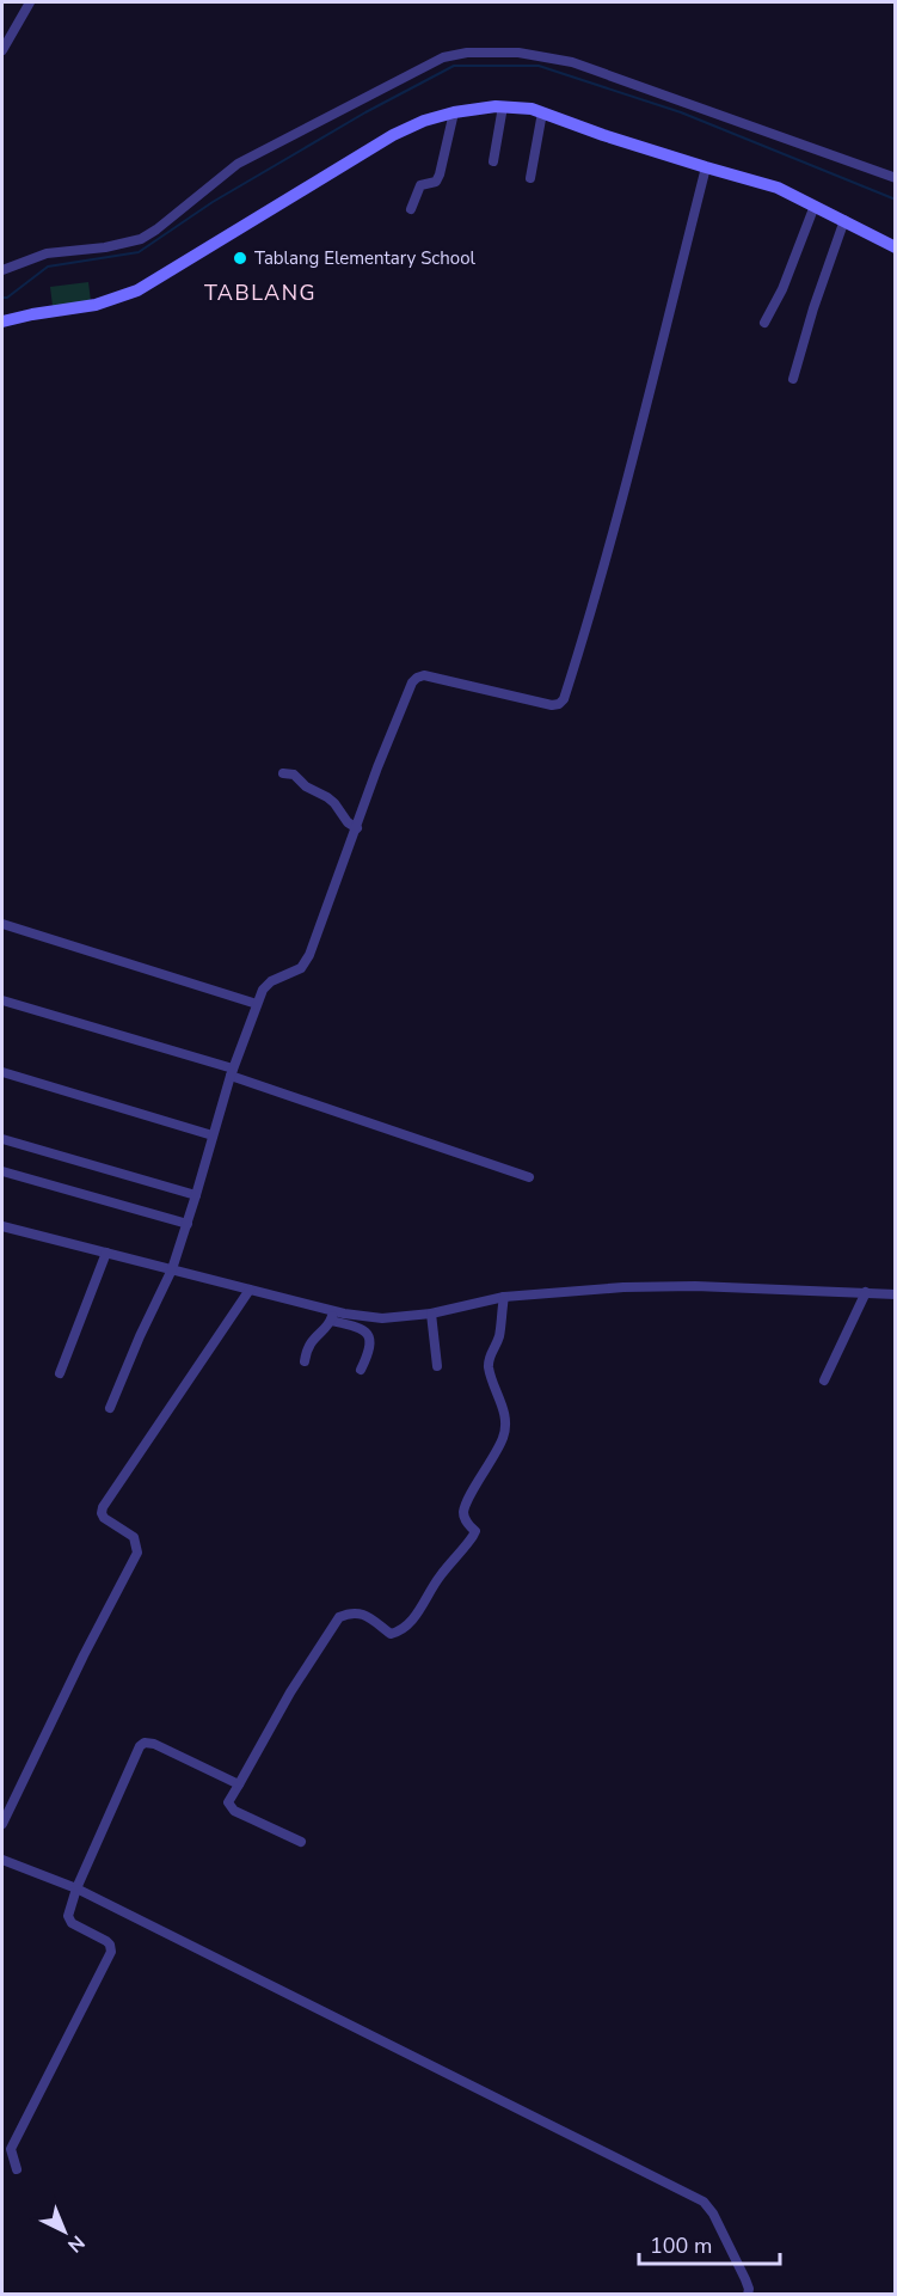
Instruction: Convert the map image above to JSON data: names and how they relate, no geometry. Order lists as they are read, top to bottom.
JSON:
{
  "districts": ["TABLANG"],
  "places": ["Tablang Elementary School"],
  "scale_bar": "100 m",
  "north": "bottom right"
}
